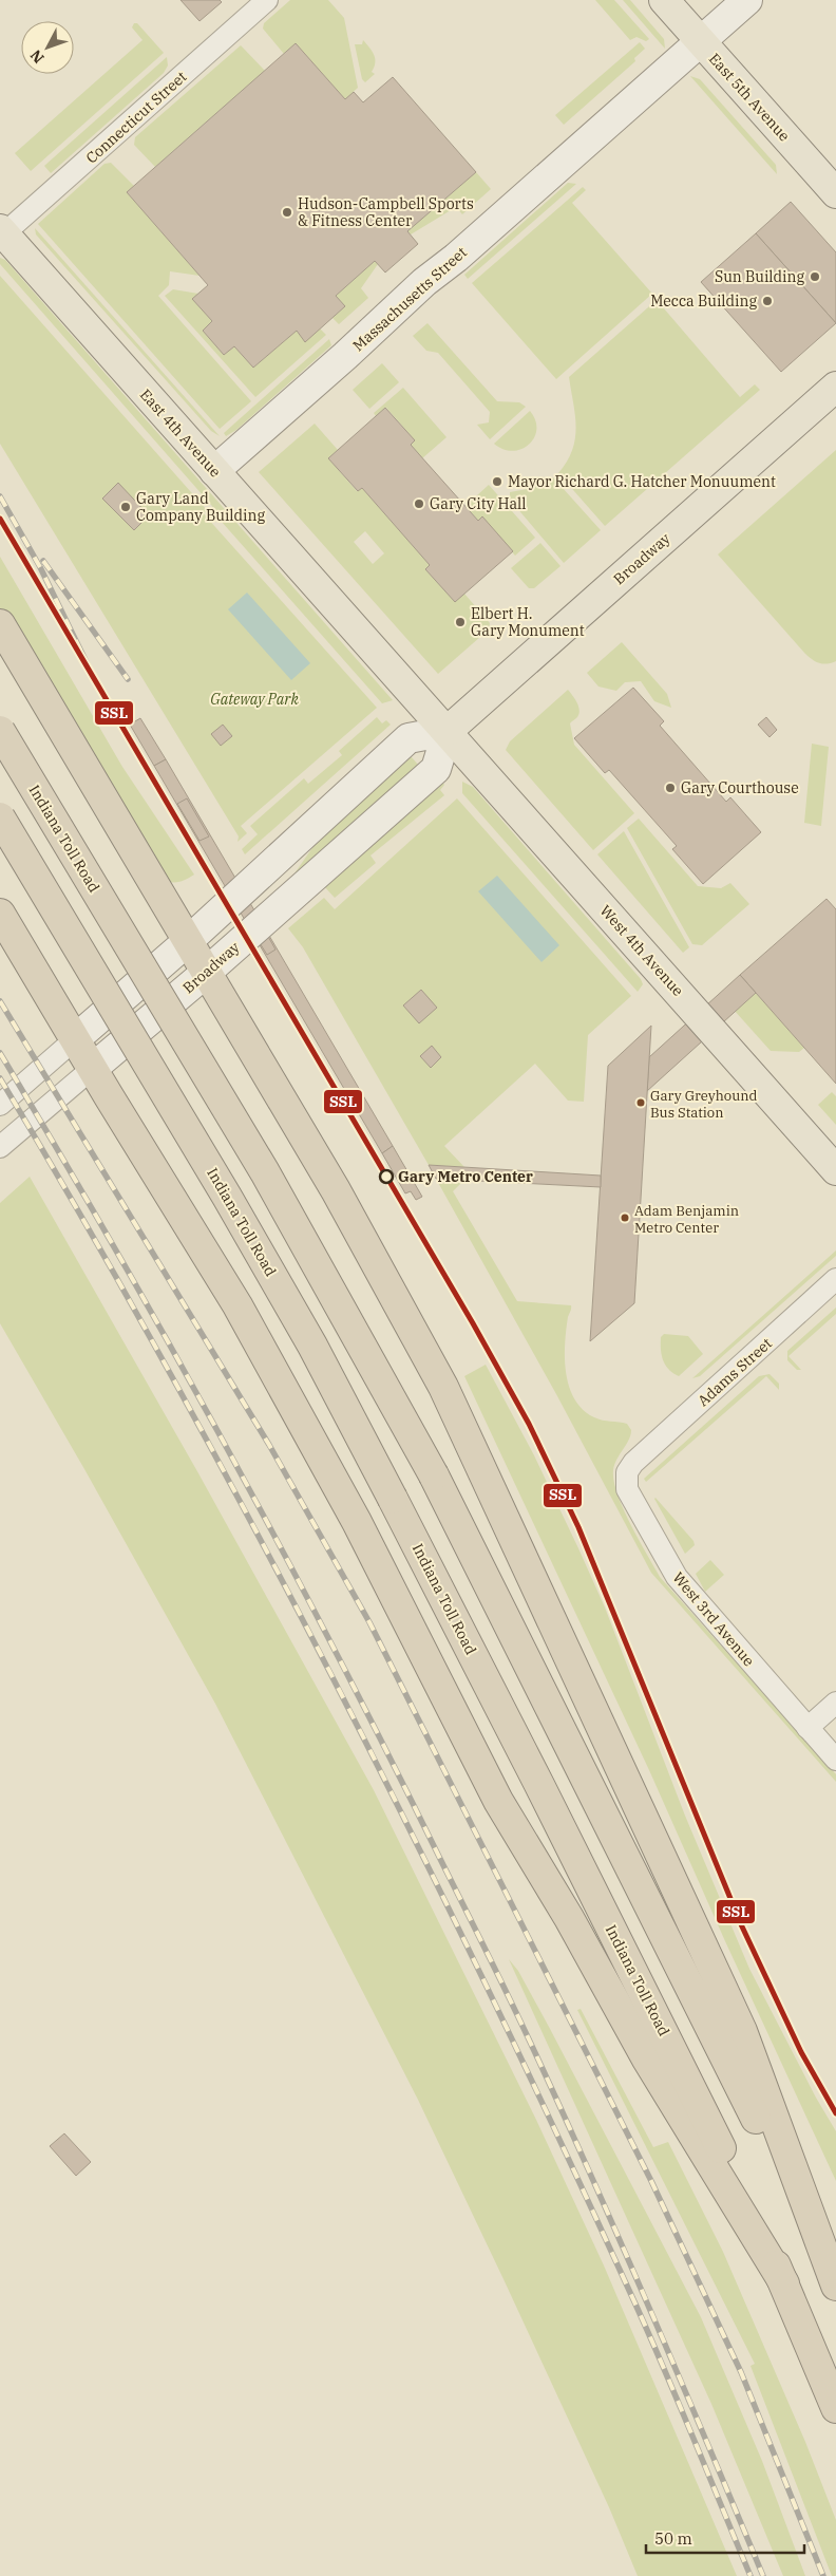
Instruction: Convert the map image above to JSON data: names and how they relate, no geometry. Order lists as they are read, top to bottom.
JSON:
{
  "streets": {
    "highway": ["Indiana Toll Road"],
    "main road": [
      "East 5th Avenue",
      "Massachusetts Street",
      "East 4th Avenue",
      "Broadway",
      "West 4th Avenue"
    ],
    "street": ["Connecticut Street", "Adams Street", "West 3rd Avenue"]
  },
  "crossings": [
    ["East 5th Avenue", "Massachusetts Street"],
    ["Connecticut Street", "East 4th Avenue"],
    ["Massachusetts Street", "East 4th Avenue"],
    ["East 4th Avenue", "Broadway"],
    ["East 4th Avenue", "West 4th Avenue"],
    ["Broadway", "West 4th Avenue"],
    ["Adams Street", "West 3rd Avenue"]
  ],
  "parks": ["Gateway Park"],
  "places": [
    "Hudson-Campbell Sports & Fitness Center",
    "Sun Building",
    "Mecca Building",
    "Mayor Richard G. Hatcher Monuument",
    "Gary City Hall",
    "Gary Land Company Building",
    "Elbert H. Gary Monument",
    "Gary Courthouse",
    "Gary Greyhound Bus Station",
    "Gary Metro Center",
    "Adam Benjamin Metro Center"
  ],
  "lines": ["transit line SSL"],
  "scale_bar": "50 m",
  "north": "bottom left"
}
